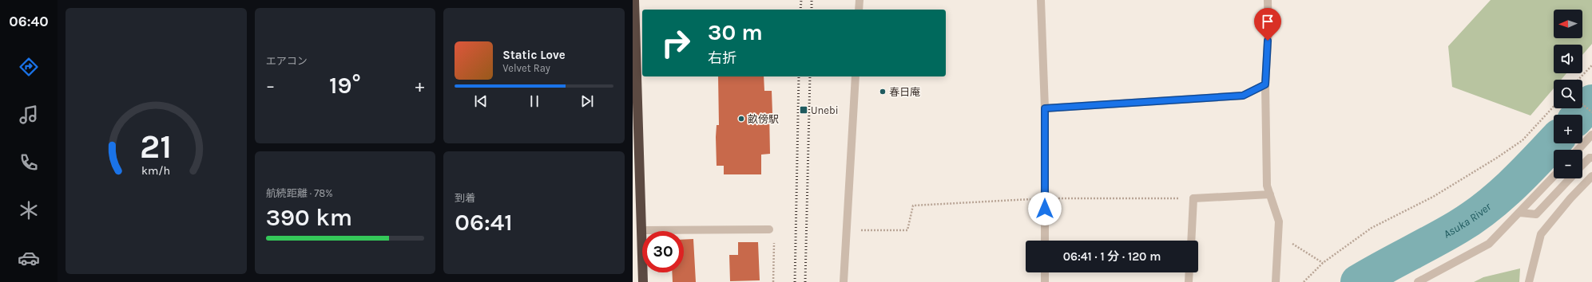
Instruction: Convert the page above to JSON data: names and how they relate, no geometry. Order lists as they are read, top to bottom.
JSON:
{
  "water": ["Asuka River"],
  "places": {
    "other": ["春日庵", "畝傍駅"],
    "transit": ["Unebi"]
  },
  "north": "left",
  "page": {
    "tabs": "06:40",
    "tile": [
      "エアコン",
      ["航続距離 · 78%", "390 km"],
      ["到着", "06:41"]
    ],
    "map_buttons": ["+", "−"],
    "turn": ["30 m", "右折"],
    "song": ["Static Love", "Velvet Ray"],
    "heat": ["−", "19°", "+"],
    "limit": "30",
    "trip": "06:41 · 1 分 · 120 m",
    "gauge": ["21", "km/h"]
  }
}
